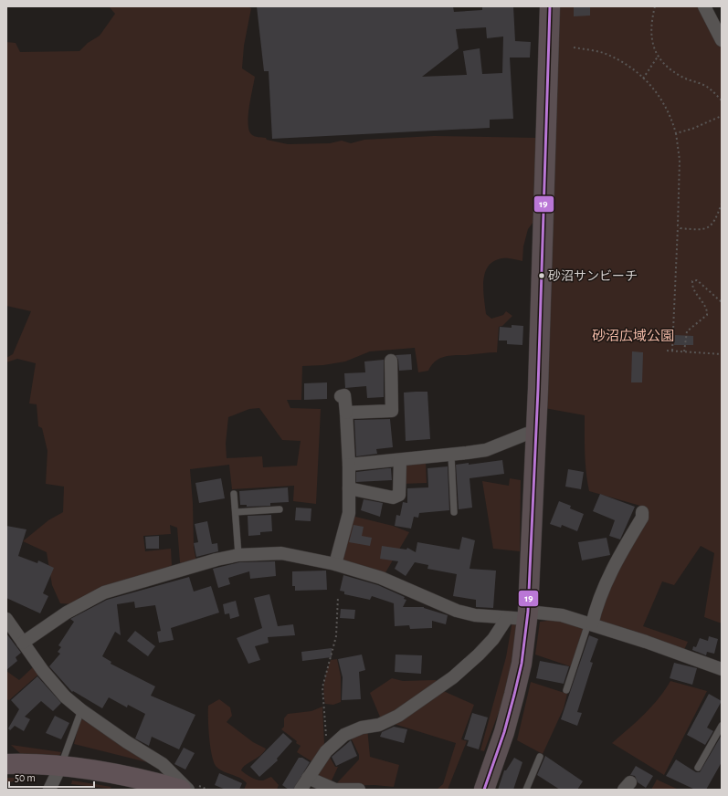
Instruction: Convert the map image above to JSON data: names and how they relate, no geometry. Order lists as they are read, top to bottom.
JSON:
{
  "parks": ["砂沼広域公園"],
  "places": ["砂沼サンビーチ"],
  "lines": ["transit line 19"],
  "scale_bar": "50 m"
}
